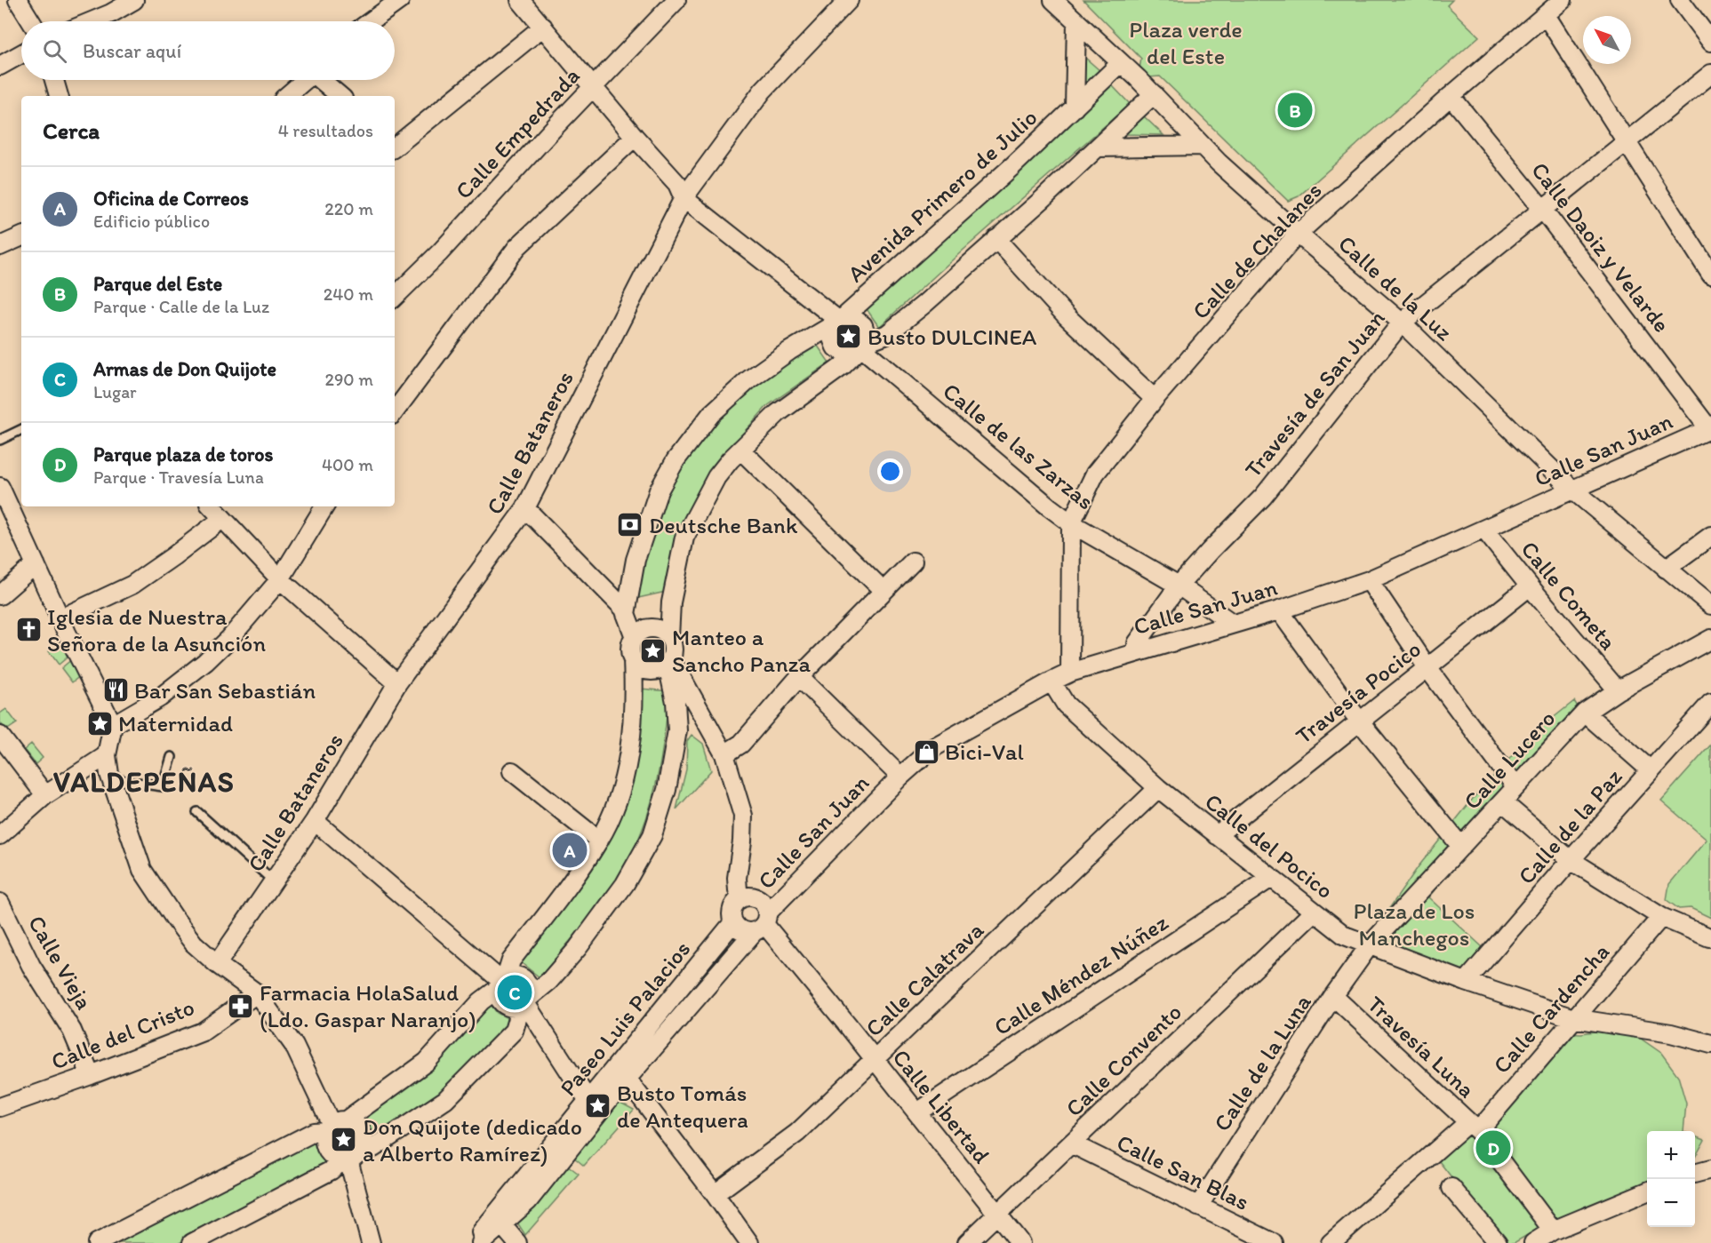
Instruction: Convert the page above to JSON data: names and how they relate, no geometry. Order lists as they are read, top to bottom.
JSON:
{
  "streets": {
    "street": [
      "Calle Empedrada",
      "Avenida Primero de Julio",
      "Calle Daoiz y Velarde",
      "Calle de Chalanes",
      "Calle de la Luz",
      "Travesía de San Juan",
      "Calle Bataneros",
      "Calle de las Zarzas",
      "Calle San Juan",
      "Calle Cometa",
      "Travesía Pocico",
      "Calle Lucero",
      "Calle de la Paz",
      "Calle del Pocico",
      "Calle Vieja",
      "Calle Méndez Núñez",
      "Calle Calatrava",
      "Calle Cardencha",
      "Paseo Luis Palacios",
      "Calle del Cristo",
      "Travesía Luna",
      "Calle Convento",
      "Calle de la Luna",
      "Calle Libertad",
      "Calle San Blas"
    ]
  },
  "crossings": [
    ["Avenida Primero de Julio", "Calle de la Luz"],
    ["Avenida Primero de Julio", "Calle de las Zarzas"],
    ["Calle Daoiz y Velarde", "Calle de Chalanes"],
    ["Calle Daoiz y Velarde", "Travesía de San Juan"],
    ["Calle Daoiz y Velarde", "Calle San Juan"],
    ["Calle de Chalanes", "Calle de la Luz"],
    ["Calle de Chalanes", "Calle de las Zarzas"],
    ["Calle de la Luz", "Travesía de San Juan"],
    ["Calle de la Luz", "Calle San Juan"],
    ["Travesía de San Juan", "Calle de las Zarzas"],
    ["Travesía de San Juan", "Calle San Juan"],
    ["Calle de las Zarzas", "Calle San Juan"],
    ["Calle San Juan", "Calle Cometa"],
    ["Calle San Juan", "Calle del Pocico"],
    ["Calle San Juan", "Paseo Luis Palacios"],
    ["Calle San Juan", "Calle Libertad"],
    ["Calle Cometa", "Travesía Pocico"],
    ["Calle Cometa", "Calle Lucero"],
    ["Travesía Pocico", "Calle del Pocico"],
    ["Calle Lucero", "Calle del Pocico"],
    ["Calle Lucero", "Calle de la Luna"],
    ["Calle de la Paz", "Calle del Pocico"],
    ["Calle del Pocico", "Calle Méndez Núñez"],
    ["Calle del Pocico", "Calle Calatrava"],
    ["Calle del Pocico", "Calle Cardencha"],
    ["Calle del Pocico", "Calle Convento"],
    ["Calle del Pocico", "Calle de la Luna"],
    ["Calle Vieja", "Calle del Cristo"],
    ["Calle Méndez Núñez", "Calle Libertad"],
    ["Calle Calatrava", "Calle Libertad"],
    ["Calle Cardencha", "Travesía Luna"],
    ["Paseo Luis Palacios", "Calle Libertad"],
    ["Travesía Luna", "Calle de la Luna"],
    ["Calle Convento", "Calle Libertad"],
    ["Calle Convento", "Calle San Blas"],
    ["Calle de la Luna", "Calle San Blas"]
  ],
  "districts": ["VALDEPEÑAS"],
  "parks": ["Plaza verde del Este", "Plaza de Los Manchegos"],
  "places": {
    "place": [
      "Busto DULCINEA",
      "Manteo a Sancho Panza",
      "Maternidad",
      "Busto Tomás de Antequera",
      "Don Quijote (dedicado a Alberto Ramírez)"
    ],
    "bank": ["Deutsche Bank"],
    "church": ["Iglesia de Nuestra Señora de la Asunción"],
    "restaurant": ["Bar San Sebastián"],
    "shop": ["Bici-Val"],
    "pharmacy": ["Farmacia HolaSalud (Ldo. Gaspar Naranjo)"]
  },
  "north": "top left",
  "page": {
    "search": "Buscar aquí",
    "pins": [
      "B",
      "A",
      "C",
      "D"
    ],
    "heading": ["Cerca", "4 resultados"],
    "list": [
      {
        "mark": "A",
        "name": "Oficina de Correos",
        "note": "Edificio público",
        "value": "220 m"
      },
      {
        "mark": "B",
        "name": "Parque del Este",
        "note": "Parque · Calle de la Luz",
        "value": "240 m"
      },
      {
        "mark": "C",
        "name": "Armas de Don Quijote",
        "note": "Lugar",
        "value": "290 m"
      },
      {
        "mark": "D",
        "name": "Parque plaza de toros",
        "note": "Parque · Travesía Luna",
        "value": "400 m"
      }
    ],
    "map_buttons": ["+", "−"]
  }
}
